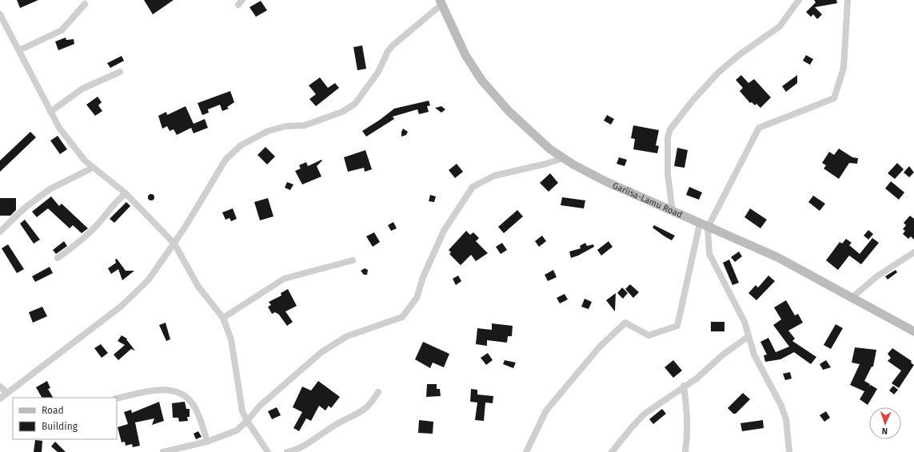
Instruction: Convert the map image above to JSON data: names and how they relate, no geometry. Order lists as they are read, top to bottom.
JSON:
{
  "streets": {
    "street": ["Gariisa-Lamu Road"]
  },
  "legend": ["Road", "Building"],
  "north": "bottom"
}
